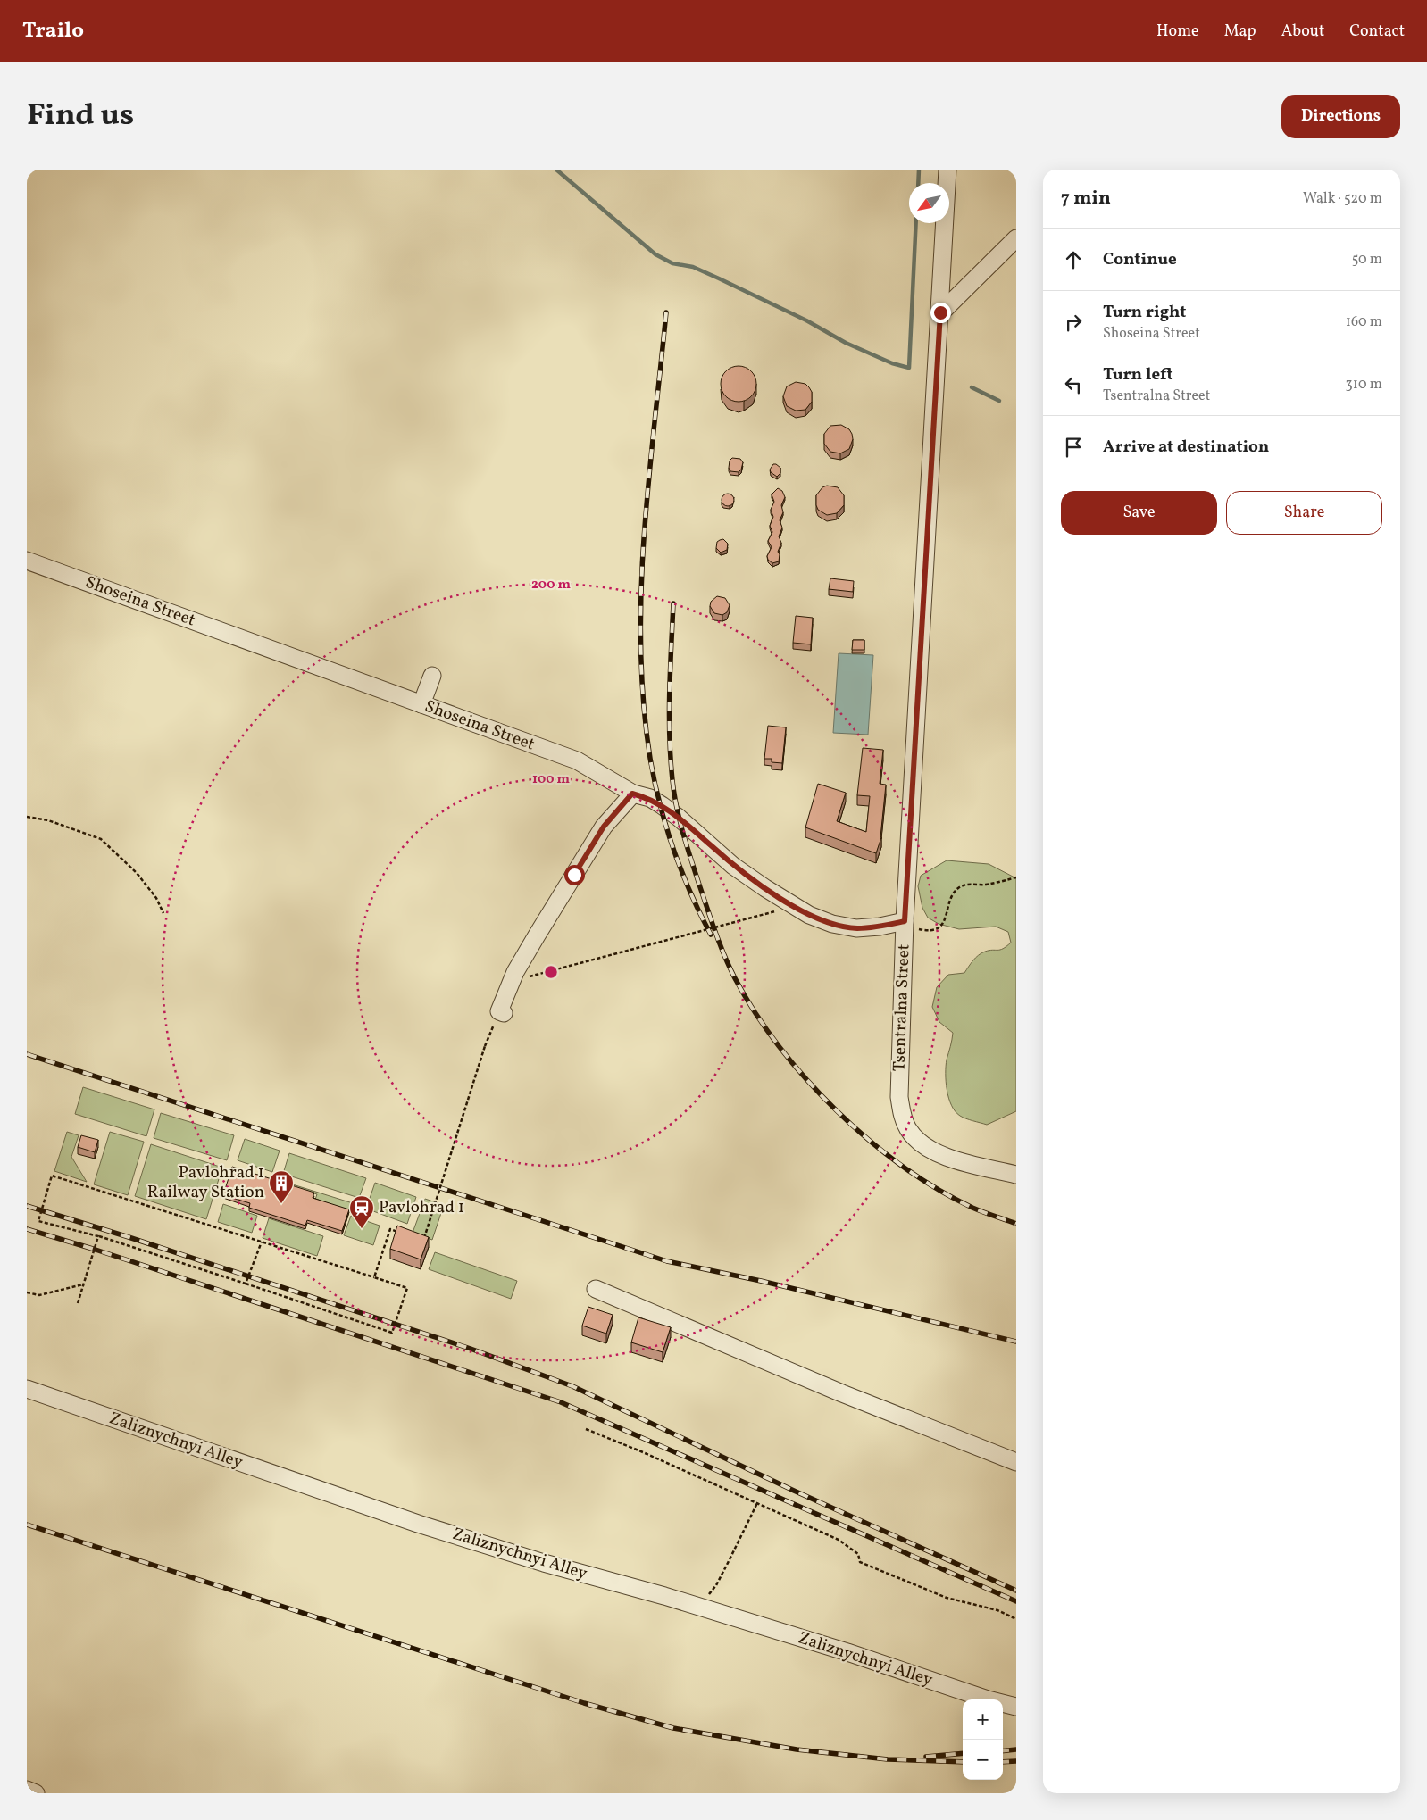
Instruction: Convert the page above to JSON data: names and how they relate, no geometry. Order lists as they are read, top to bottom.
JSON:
{
  "streets": {
    "street": ["Shoseina Street", "Tsentralna Street", "Zaliznychnyi Alley"]
  },
  "crossings": [
    ["Shoseina Street", "Tsentralna Street"]
  ],
  "places": {
    "building": ["Pavlohrad 1 Railway Station"],
    "station": ["Pavlohrad 1"]
  },
  "north": "bottom left",
  "page": {
    "header": "Trailo",
    "nav": [
      "Home",
      "Map",
      "About",
      "Contact"
    ],
    "title": "Find us",
    "buttons": [
      "Directions",
      ["Save", "Share"]
    ],
    "heading": ["7 min", "Walk · 520 m"],
    "list": [
      ["Continue", "50 m"],
      ["Turn right", "Shoseina Street", "160 m"],
      ["Turn left", "Tsentralna Street", "310 m"],
      "Arrive at destination"
    ],
    "map_buttons": ["+", "−"]
  },
  "rings": ["200 m", "100 m"]
}
